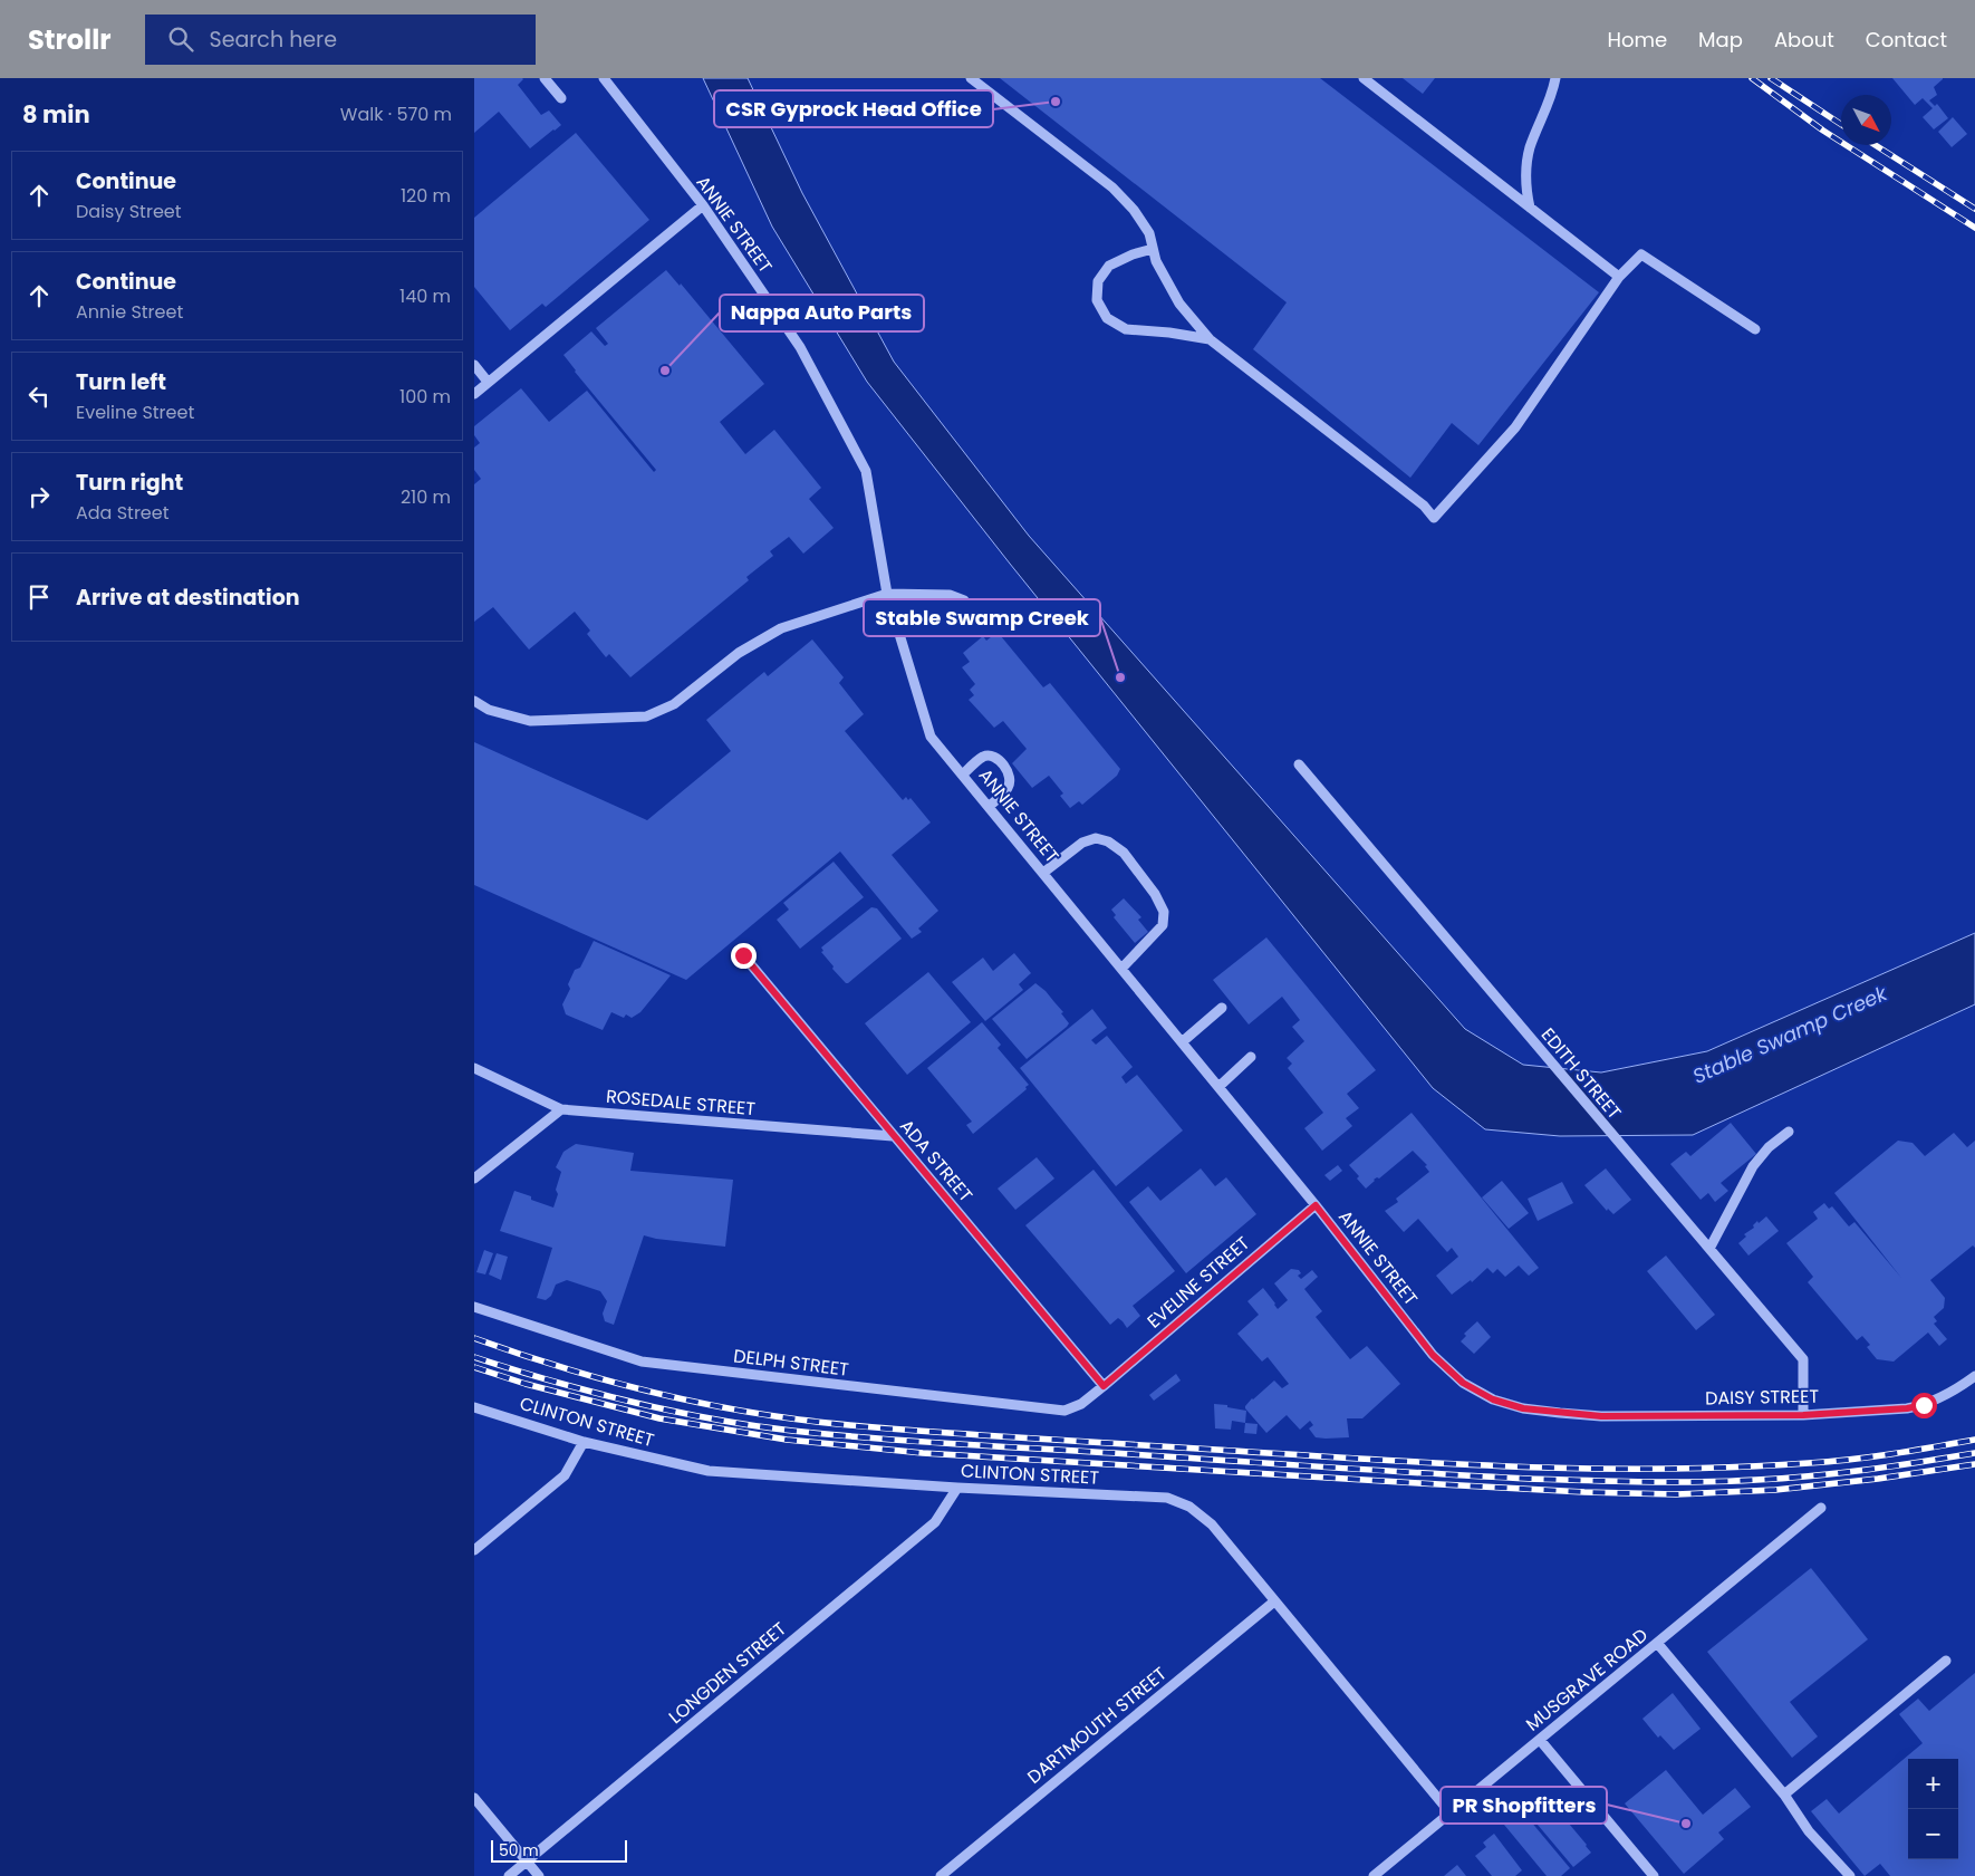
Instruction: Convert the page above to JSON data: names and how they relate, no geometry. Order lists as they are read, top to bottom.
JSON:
{
  "streets": {
    "street": [
      "ANNIE STREET",
      "EDITH STREET",
      "ROSEDALE STREET",
      "ADA STREET",
      "EVELINE STREET",
      "DELPH STREET",
      "DAISY STREET",
      "CLINTON STREET",
      "LONGDEN STREET",
      "MUSGRAVE ROAD",
      "DARTMOUTH STREET"
    ]
  },
  "crossings": [
    ["ANNIE STREET", "EVELINE STREET"],
    ["ANNIE STREET", "DAISY STREET"],
    ["EDITH STREET", "DAISY STREET"],
    ["ROSEDALE STREET", "ADA STREET"],
    ["ADA STREET", "EVELINE STREET"],
    ["ADA STREET", "DELPH STREET"],
    ["EVELINE STREET", "DELPH STREET"],
    ["CLINTON STREET", "LONGDEN STREET"],
    ["CLINTON STREET", "MUSGRAVE ROAD"],
    ["CLINTON STREET", "DARTMOUTH STREET"]
  ],
  "water": ["Stable Swamp Creek"],
  "places": [
    "CSR Gyprock Head Office",
    "Nappa Auto Parts",
    "Stable Swamp Creek",
    "PR Shopfitters"
  ],
  "scale_bar": "50 m",
  "north": "bottom right",
  "page": {
    "header": "Strollr",
    "search": "Search here",
    "nav": [
      "Home",
      "Map",
      "About",
      "Contact"
    ],
    "heading": ["8 min", "Walk · 570 m"],
    "list": [
      ["Continue", "Daisy Street", "120 m"],
      ["Continue", "Annie Street", "140 m"],
      ["Turn left", "Eveline Street", "100 m"],
      ["Turn right", "Ada Street", "210 m"],
      "Arrive at destination"
    ],
    "map_buttons": ["+", "−"],
    "scale": "50 m"
  }
}
